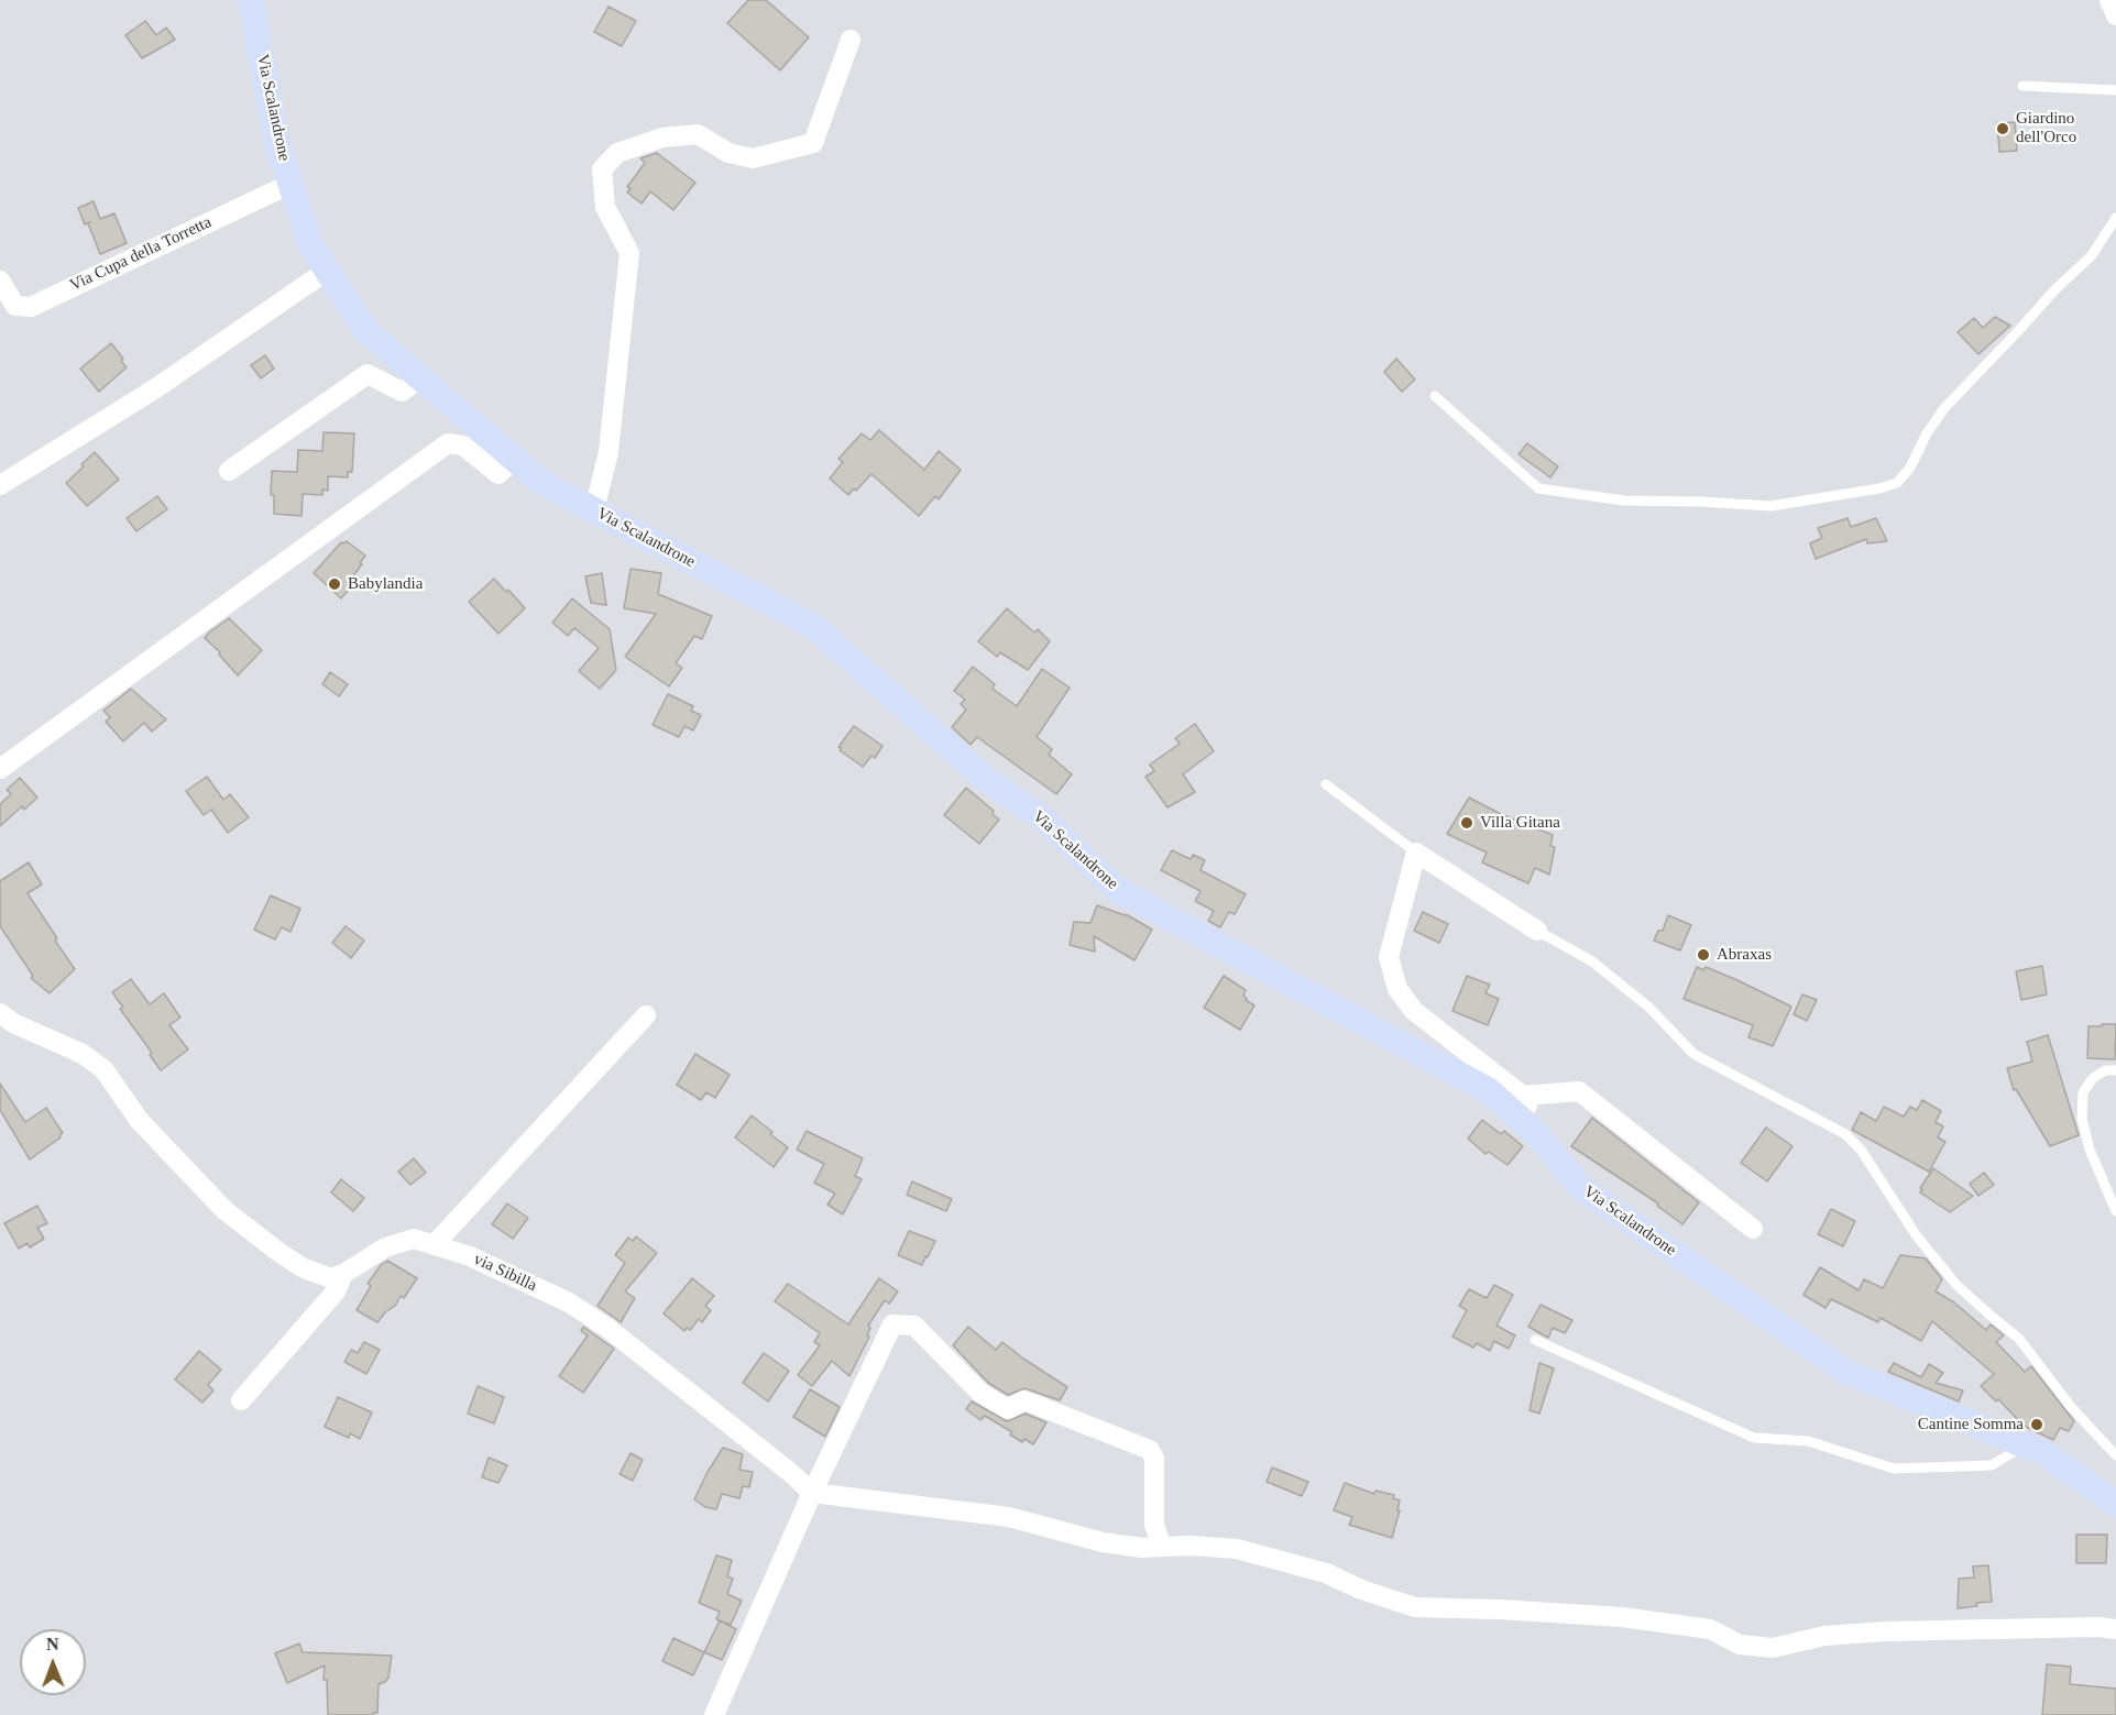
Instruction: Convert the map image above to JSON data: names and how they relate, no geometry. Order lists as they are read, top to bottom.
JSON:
{
  "streets": {
    "street": ["Via Scalandrone", "Via Cupa della Torretta", "via Sibilla"]
  },
  "crossings": [
    ["Via Scalandrone", "Via Cupa della Torretta"]
  ],
  "places": [
    "Giardino dell'Orco",
    "Babylandia",
    "Villa Gitana",
    "Abraxas",
    "Cantine Somma"
  ],
  "north": "top"
}
